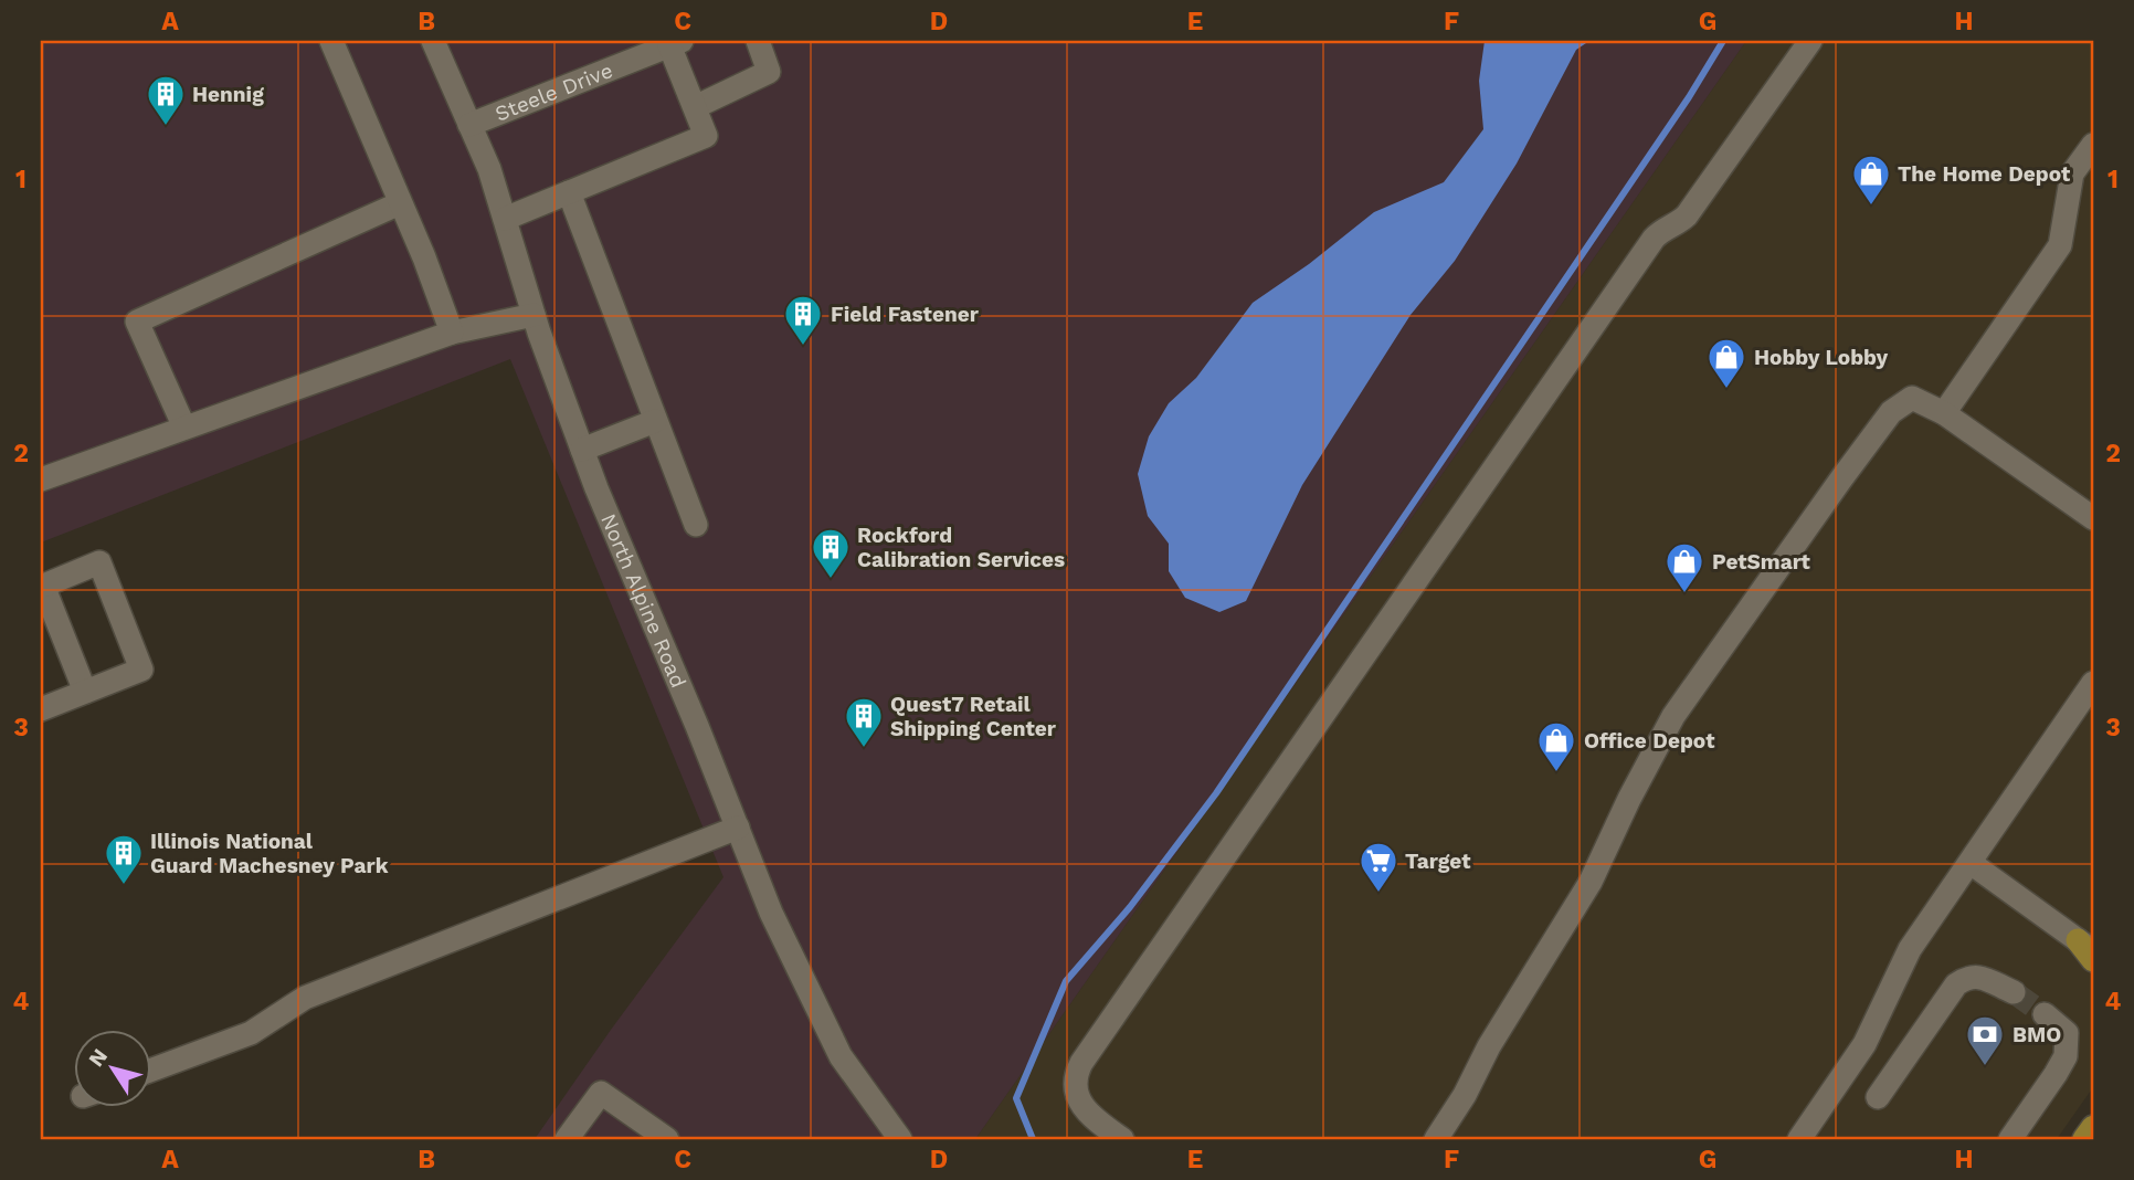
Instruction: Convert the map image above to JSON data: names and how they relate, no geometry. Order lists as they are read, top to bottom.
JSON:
{
  "streets": {
    "street": ["Steele Drive", "North Alpine Road"]
  },
  "crossings": [
    ["Steele Drive", "North Alpine Road"]
  ],
  "places": {
    "building": [
      "Hennig",
      "Field Fastener",
      "Rockford Calibration Services",
      "Quest7 Retail Shipping Center",
      "Illinois National Guard Machesney Park"
    ],
    "shop": [
      "The Home Depot",
      "Hobby Lobby",
      "PetSmart",
      "Office Depot"
    ],
    "supermarket": ["Target"],
    "bank": ["BMO"]
  },
  "north": "top left",
  "grid": {
    "columns": [
      "A",
      "B",
      "C",
      "D",
      "E",
      "F",
      "G",
      "H"
    ],
    "rows": [
      "1",
      "2",
      "3",
      "4"
    ]
  }
}
